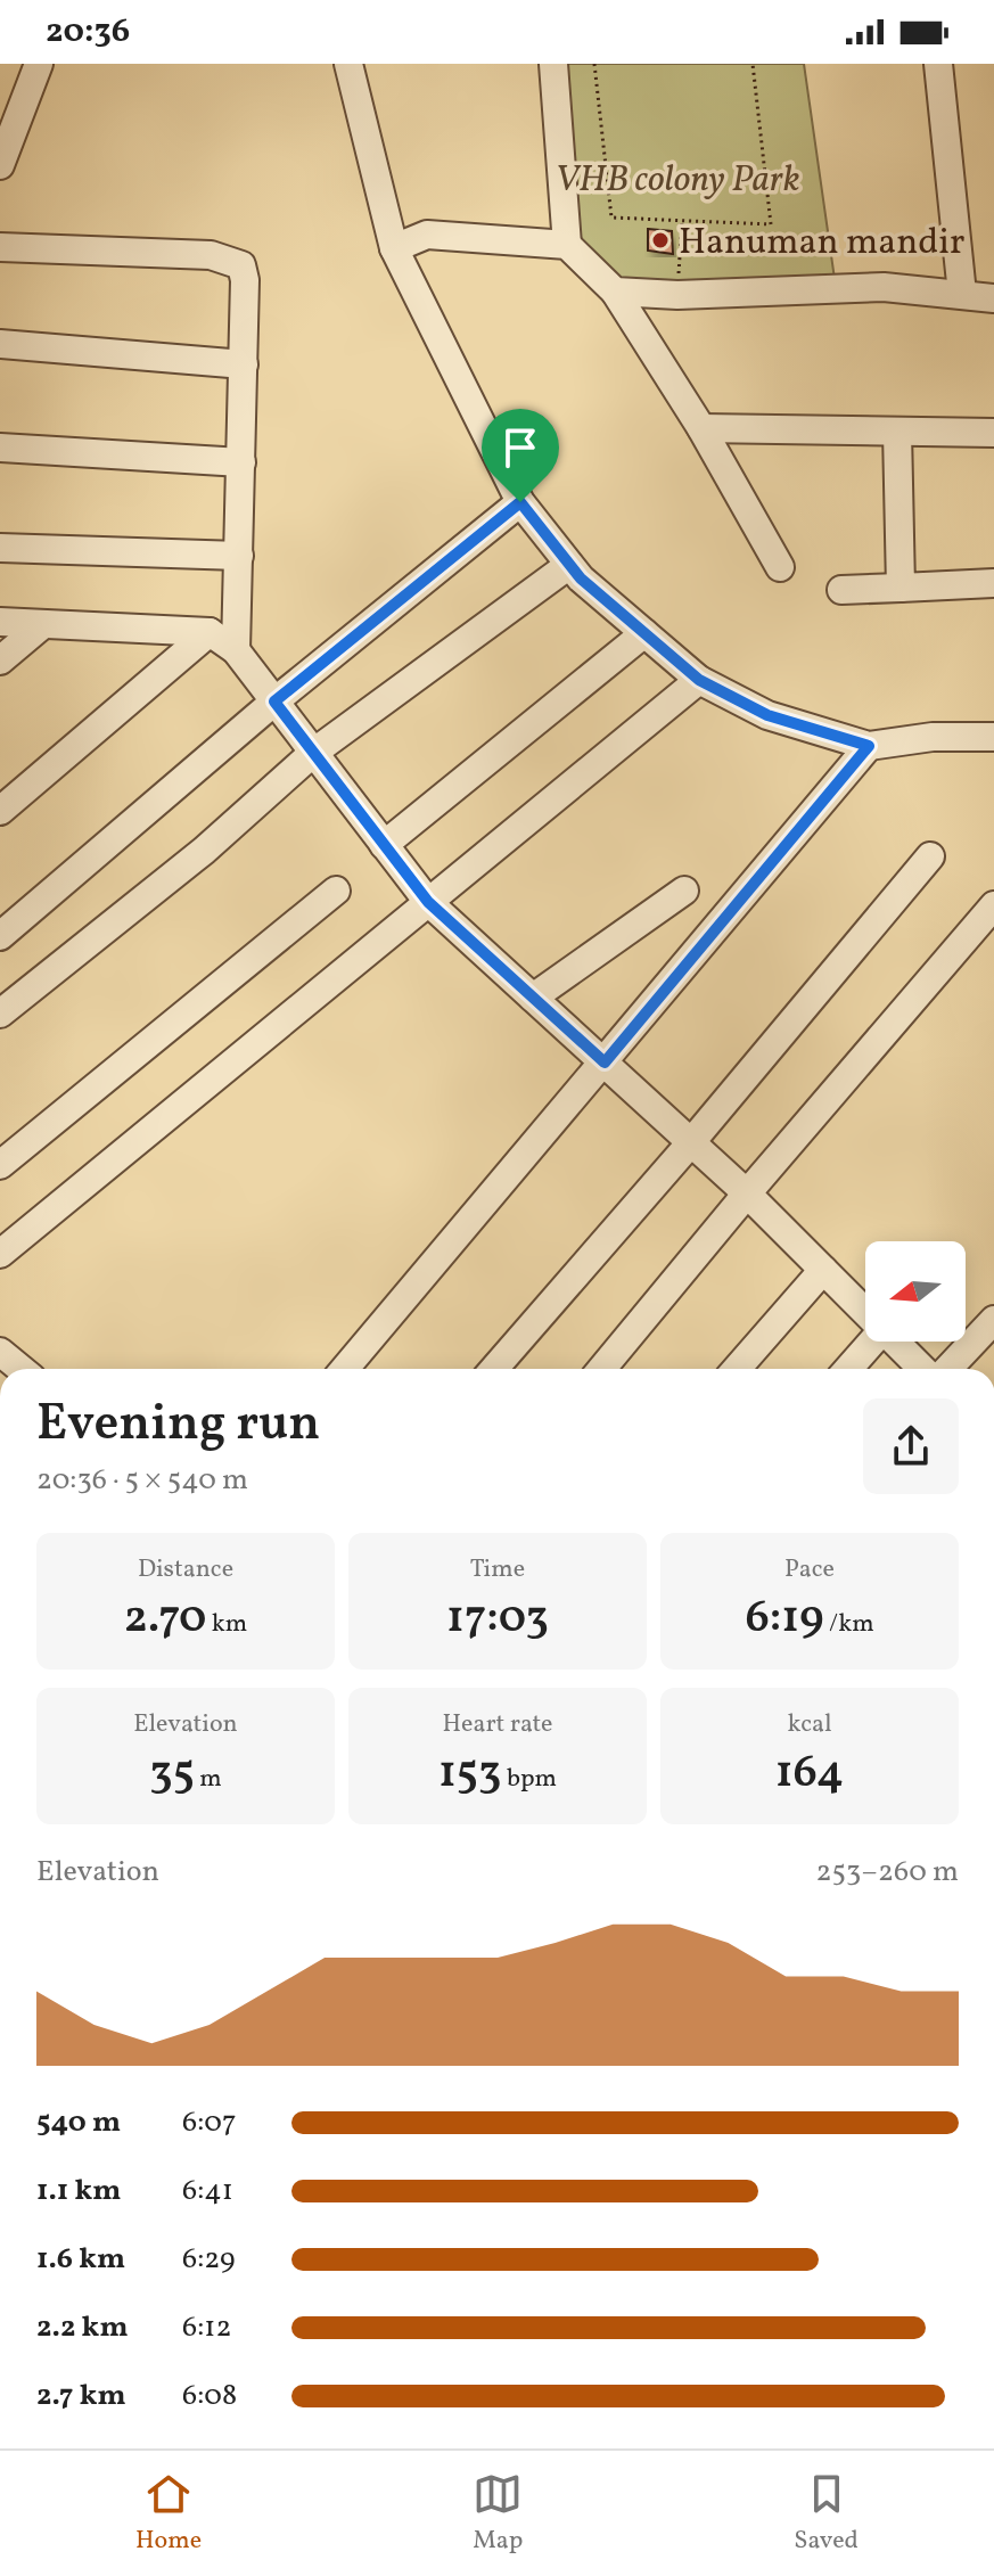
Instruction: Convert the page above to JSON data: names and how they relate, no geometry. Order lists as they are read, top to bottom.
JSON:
{
  "parks": ["VHB colony Park"],
  "places": ["Hanuman mandir"],
  "north": "left",
  "page": {
    "status": "20:36",
    "heading": ["Evening run", "20:36 · 5 × 540 m"],
    "stats": [
      ["Distance", "2.70 km"],
      ["Time", "17:03"],
      ["Pace", "6:19 /km"],
      ["Elevation", "35 m"],
      ["Heart rate", "153 bpm"],
      ["kcal", "164"]
    ],
    "chart": ["Elevation", "253–260 m"],
    "list": [
      {
        "name": "540 m",
        "note": "6:07"
      },
      {
        "name": "1.1 km",
        "note": "6:41"
      },
      {
        "name": "1.6 km",
        "note": "6:29"
      },
      {
        "name": "2.2 km",
        "note": "6:12"
      },
      {
        "name": "2.7 km",
        "note": "6:08"
      }
    ],
    "tabs": ["Home", "Map", "Saved"]
  }
}
